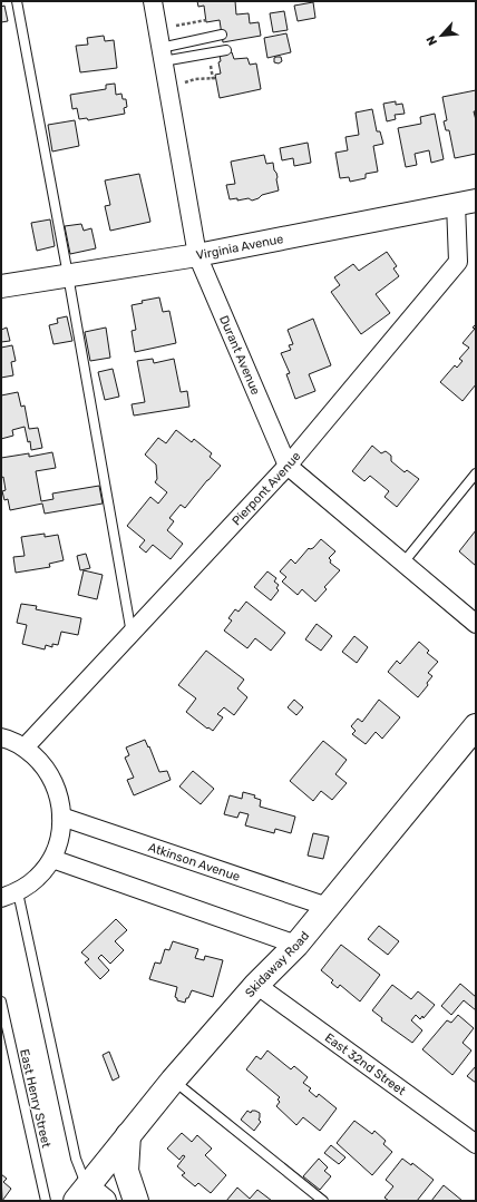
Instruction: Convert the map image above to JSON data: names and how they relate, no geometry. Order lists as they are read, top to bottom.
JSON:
{
  "streets": {
    "main road": ["Skidaway Road"],
    "street": [
      "Virginia Avenue",
      "Durant Avenue",
      "Pierpont Avenue",
      "Atkinson Avenue",
      "East 32nd Street"
    ],
    "lane": ["East Henry Street"]
  },
  "crossings": [
    ["Virginia Avenue", "Durant Avenue"],
    ["Virginia Avenue", "Pierpont Avenue"],
    ["Durant Avenue", "Pierpont Avenue"],
    ["Atkinson Avenue", "Skidaway Road"],
    ["Skidaway Road", "East 32nd Street"]
  ],
  "north": "bottom left"
}
